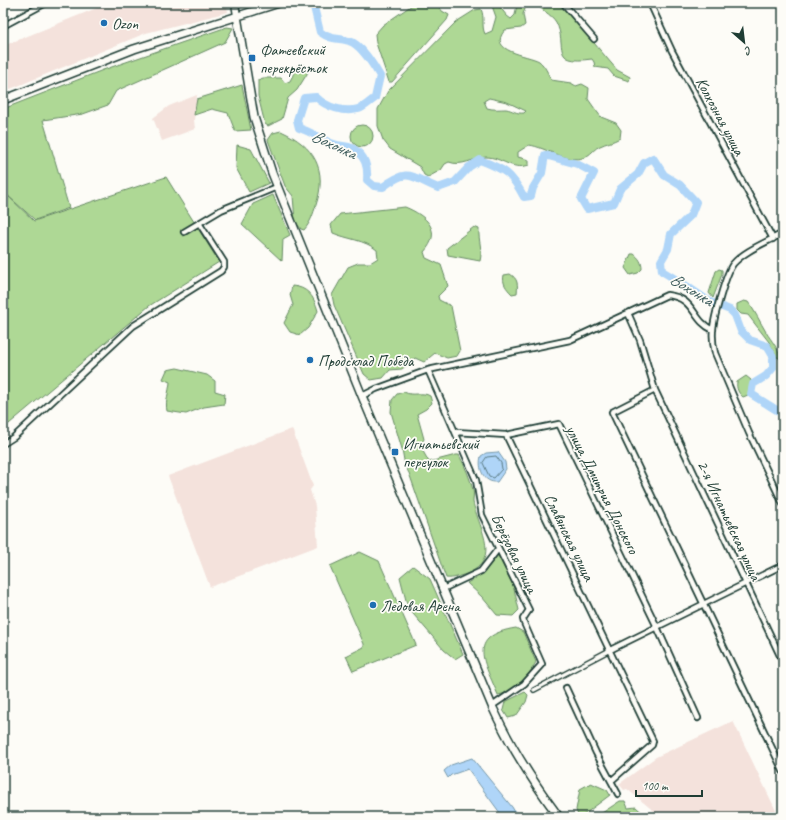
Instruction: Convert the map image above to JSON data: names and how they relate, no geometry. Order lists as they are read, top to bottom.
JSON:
{
  "streets": {
    "street": [
      "Колхозная улица",
      "улица Дмитрия Донского",
      "2-я Игнатьевская улица",
      "Славянская улица",
      "Берёзовая улица"
    ]
  },
  "crossings": [
    ["улица Дмитрия Донского", "Славянская улица"],
    ["улица Дмитрия Донского", "Берёзовая улица"]
  ],
  "water": ["Вохонка"],
  "places": {
    "other": ["Ozon", "Продсклад Победа", "Ледовая Арена"],
    "transit": ["Фатеевский перекрёсток", "Игнатьевский переулок"]
  },
  "scale_bar": "100 m",
  "north": "bottom right"
}
